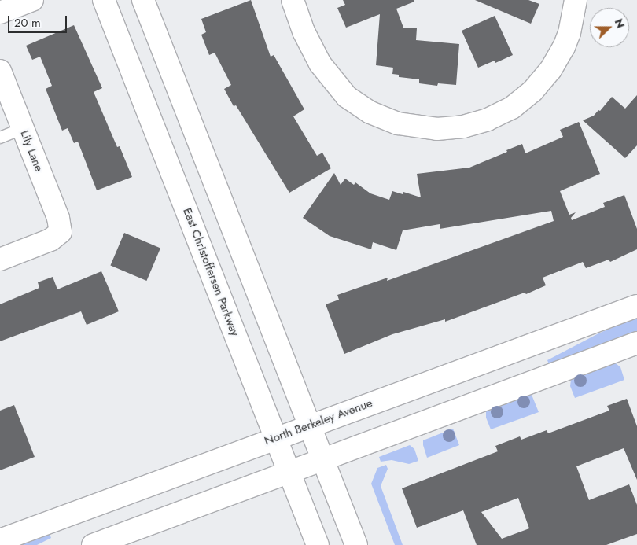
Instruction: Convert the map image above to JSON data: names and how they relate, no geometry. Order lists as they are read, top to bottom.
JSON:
{
  "streets": {
    "street": ["Lily Lane", "East Christoffersen Parkway", "North Berkeley Avenue"]
  },
  "crossings": [
    ["East Christoffersen Parkway", "North Berkeley Avenue"]
  ],
  "scale_bar": "20 m",
  "north": "right"
}
